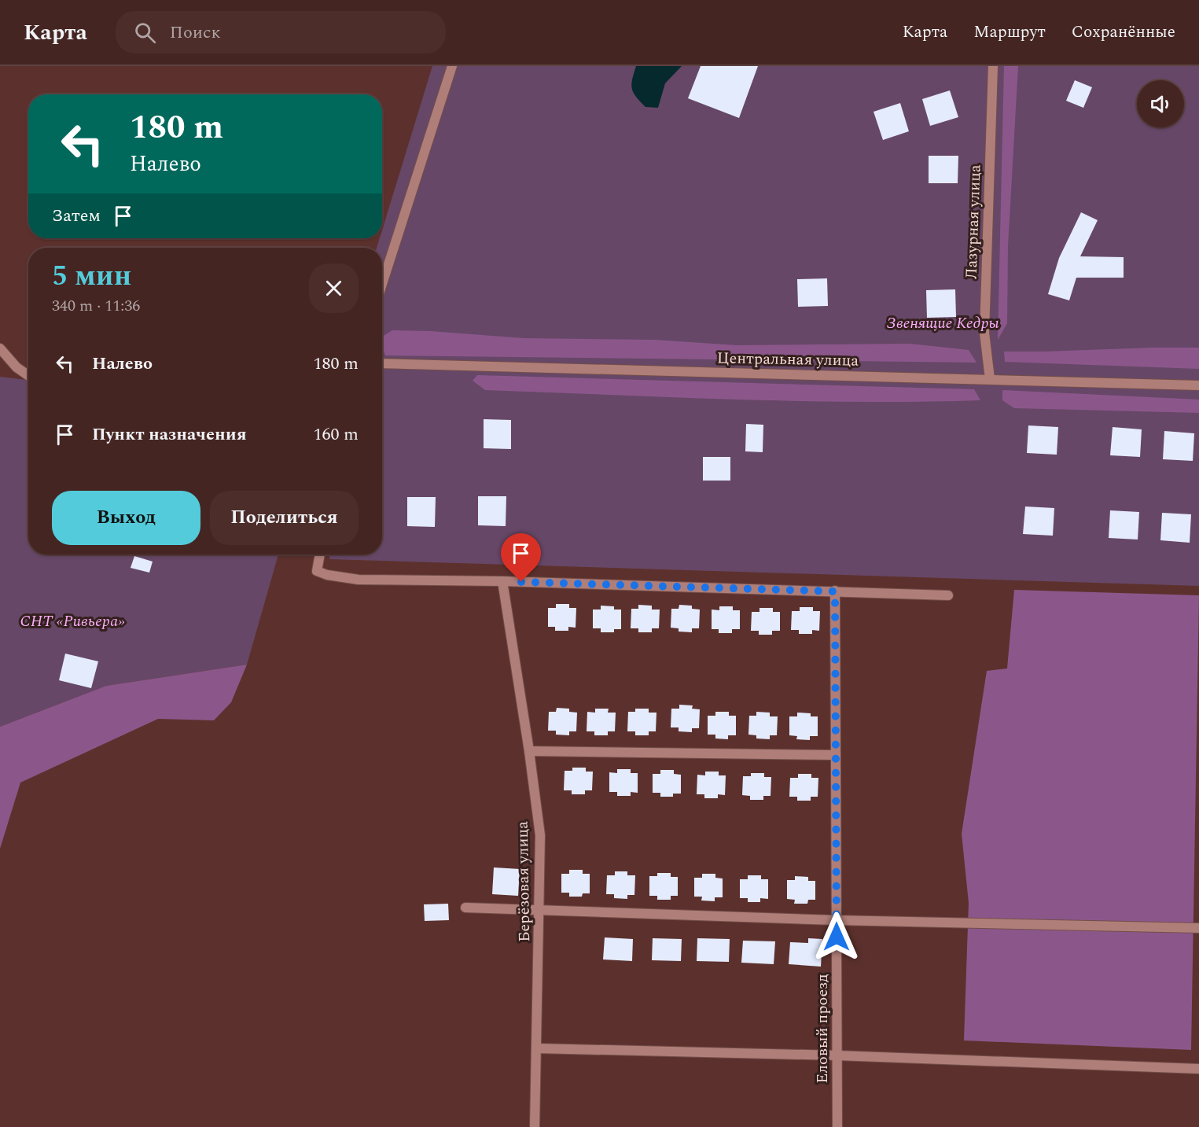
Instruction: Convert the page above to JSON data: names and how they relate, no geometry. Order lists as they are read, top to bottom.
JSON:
{
  "streets": {
    "street": [
      "Лазурная улица",
      "Центральная улица",
      "Берёзовая улица",
      "Еловый проезд"
    ]
  },
  "crossings": [
    ["Лазурная улица", "Центральная улица"]
  ],
  "parks": ["Звенящие Кедры", "СНТ «Ривьера»"],
  "page": {
    "header": "Карта",
    "search": "Поиск",
    "nav": ["Карта", "Маршрут", "Сохранённые"],
    "turn": ["180 m", "Налево"],
    "then": "Затем",
    "heading": ["5 мин", "340 m · 11:36"],
    "list": [
      {
        "name": "Налево",
        "value": "180 m"
      },
      {
        "name": "Пункт назначения",
        "value": "160 m"
      }
    ],
    "buttons": ["Выход", "Поделиться"]
  }
}
